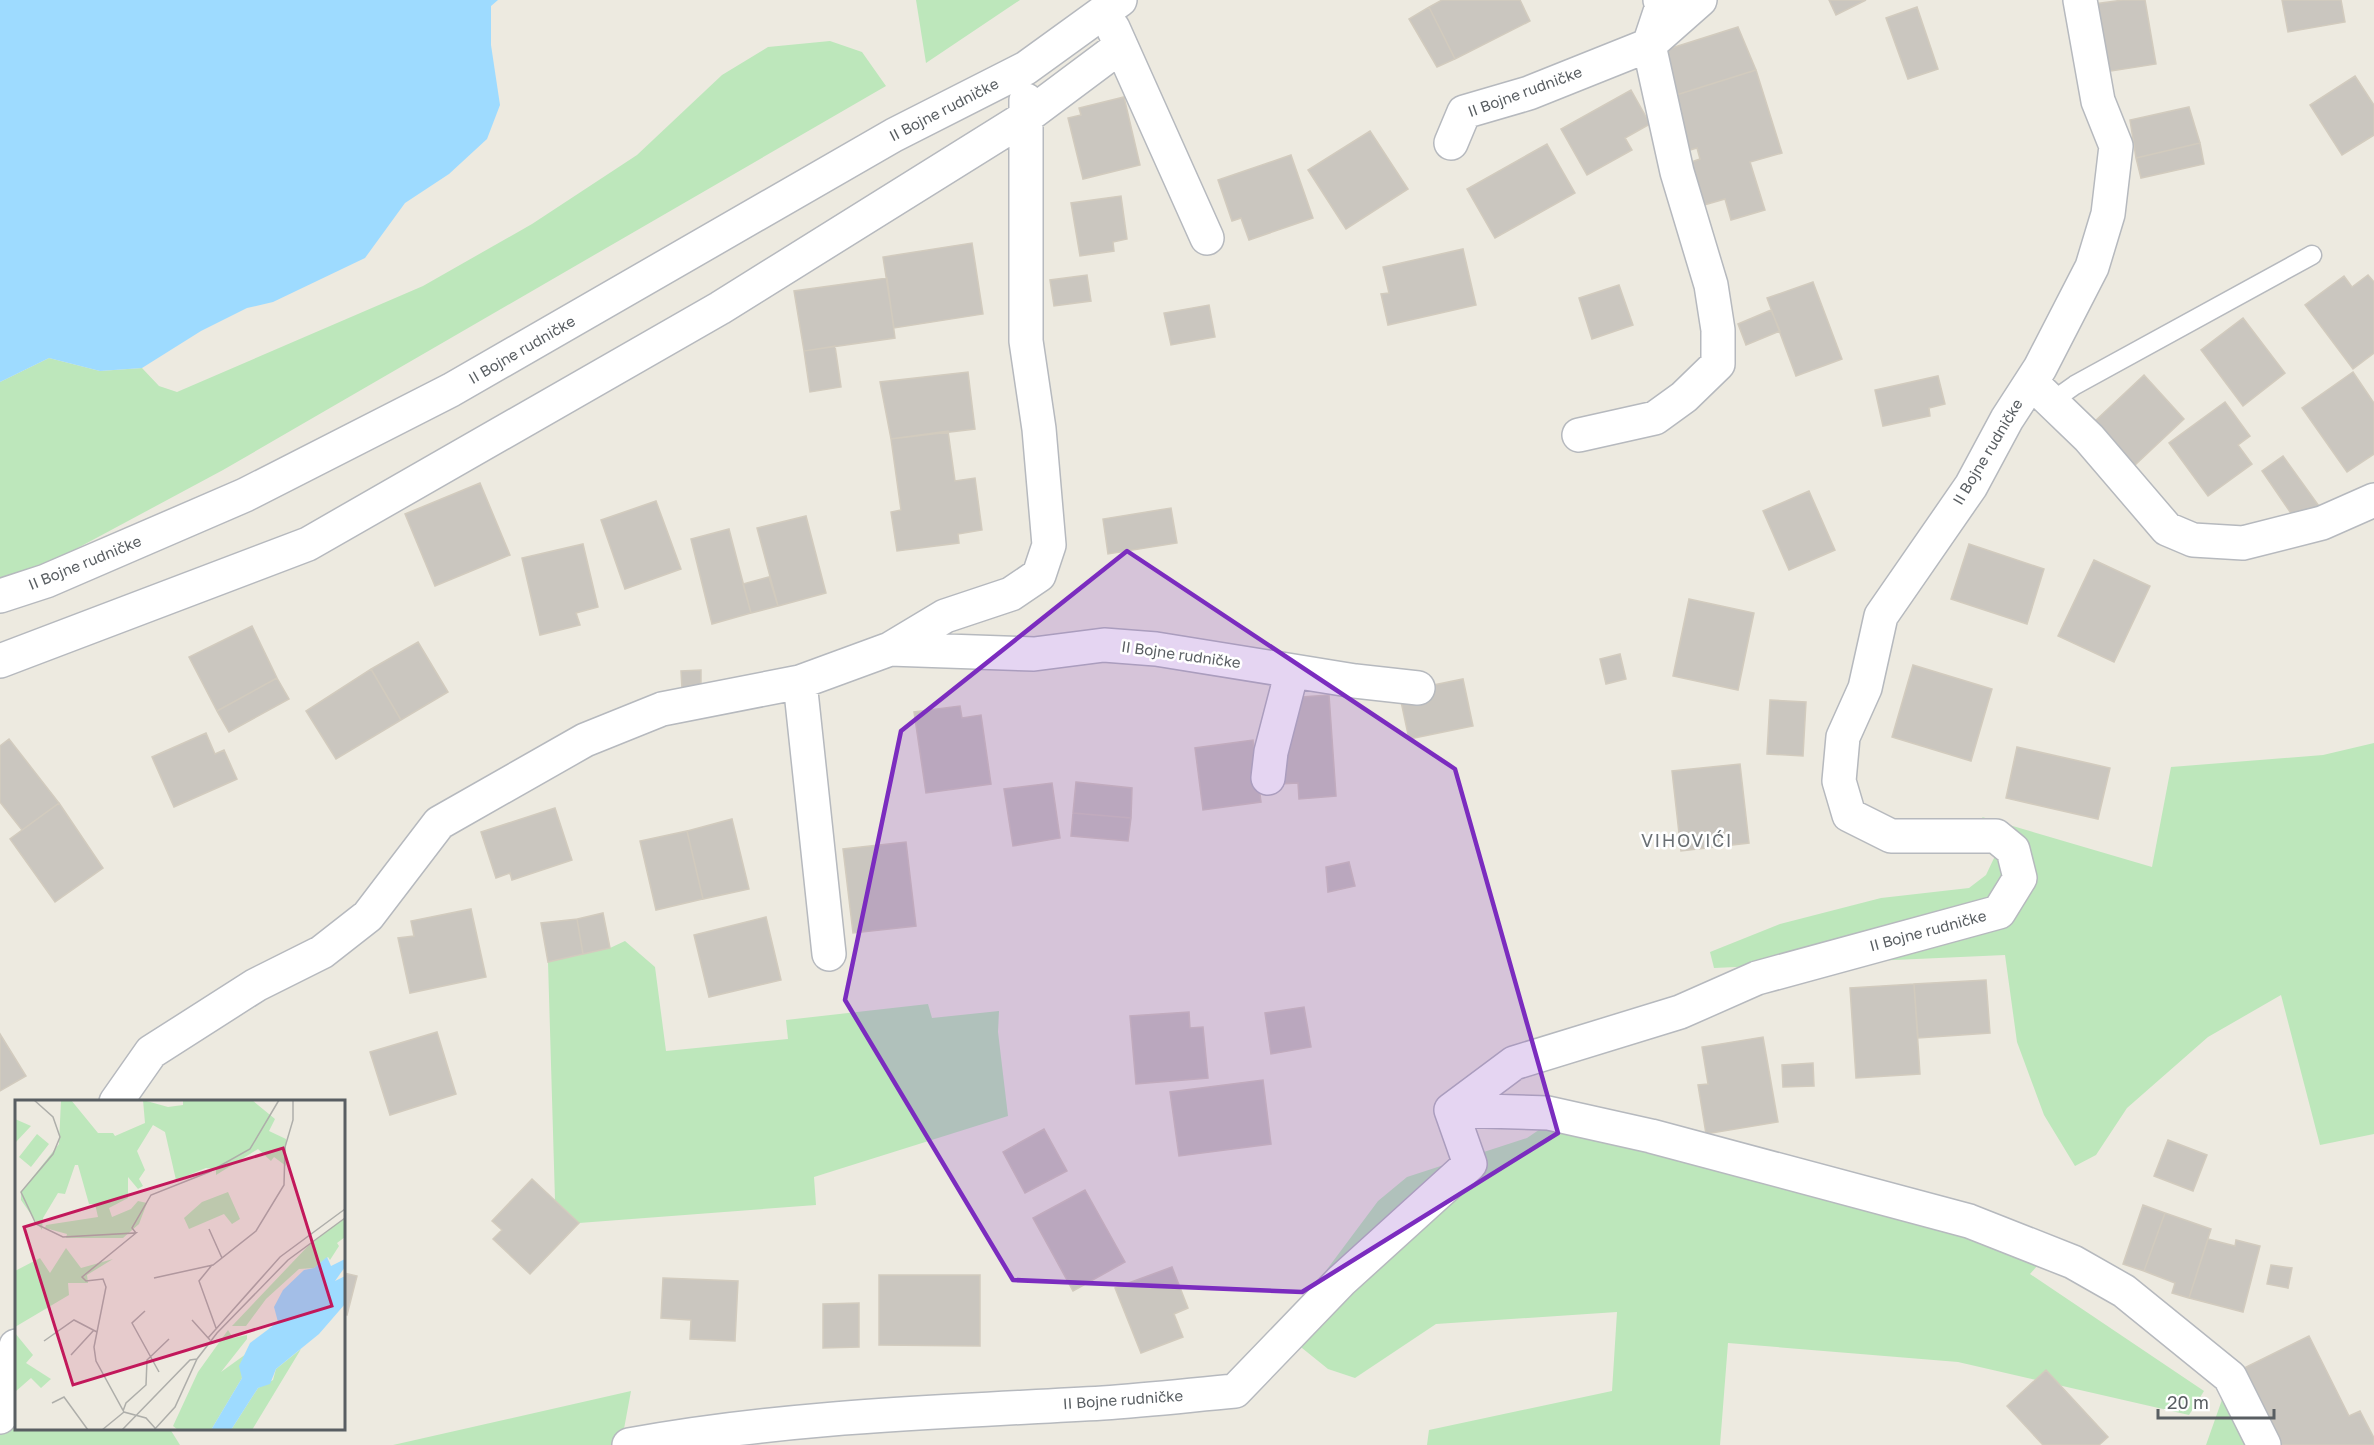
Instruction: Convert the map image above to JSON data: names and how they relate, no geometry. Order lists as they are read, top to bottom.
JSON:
{
  "streets": {
    "street": ["II Bojne rudničke"]
  },
  "districts": ["VIHOVIĆI"],
  "scale_bar": "20 m"
}
